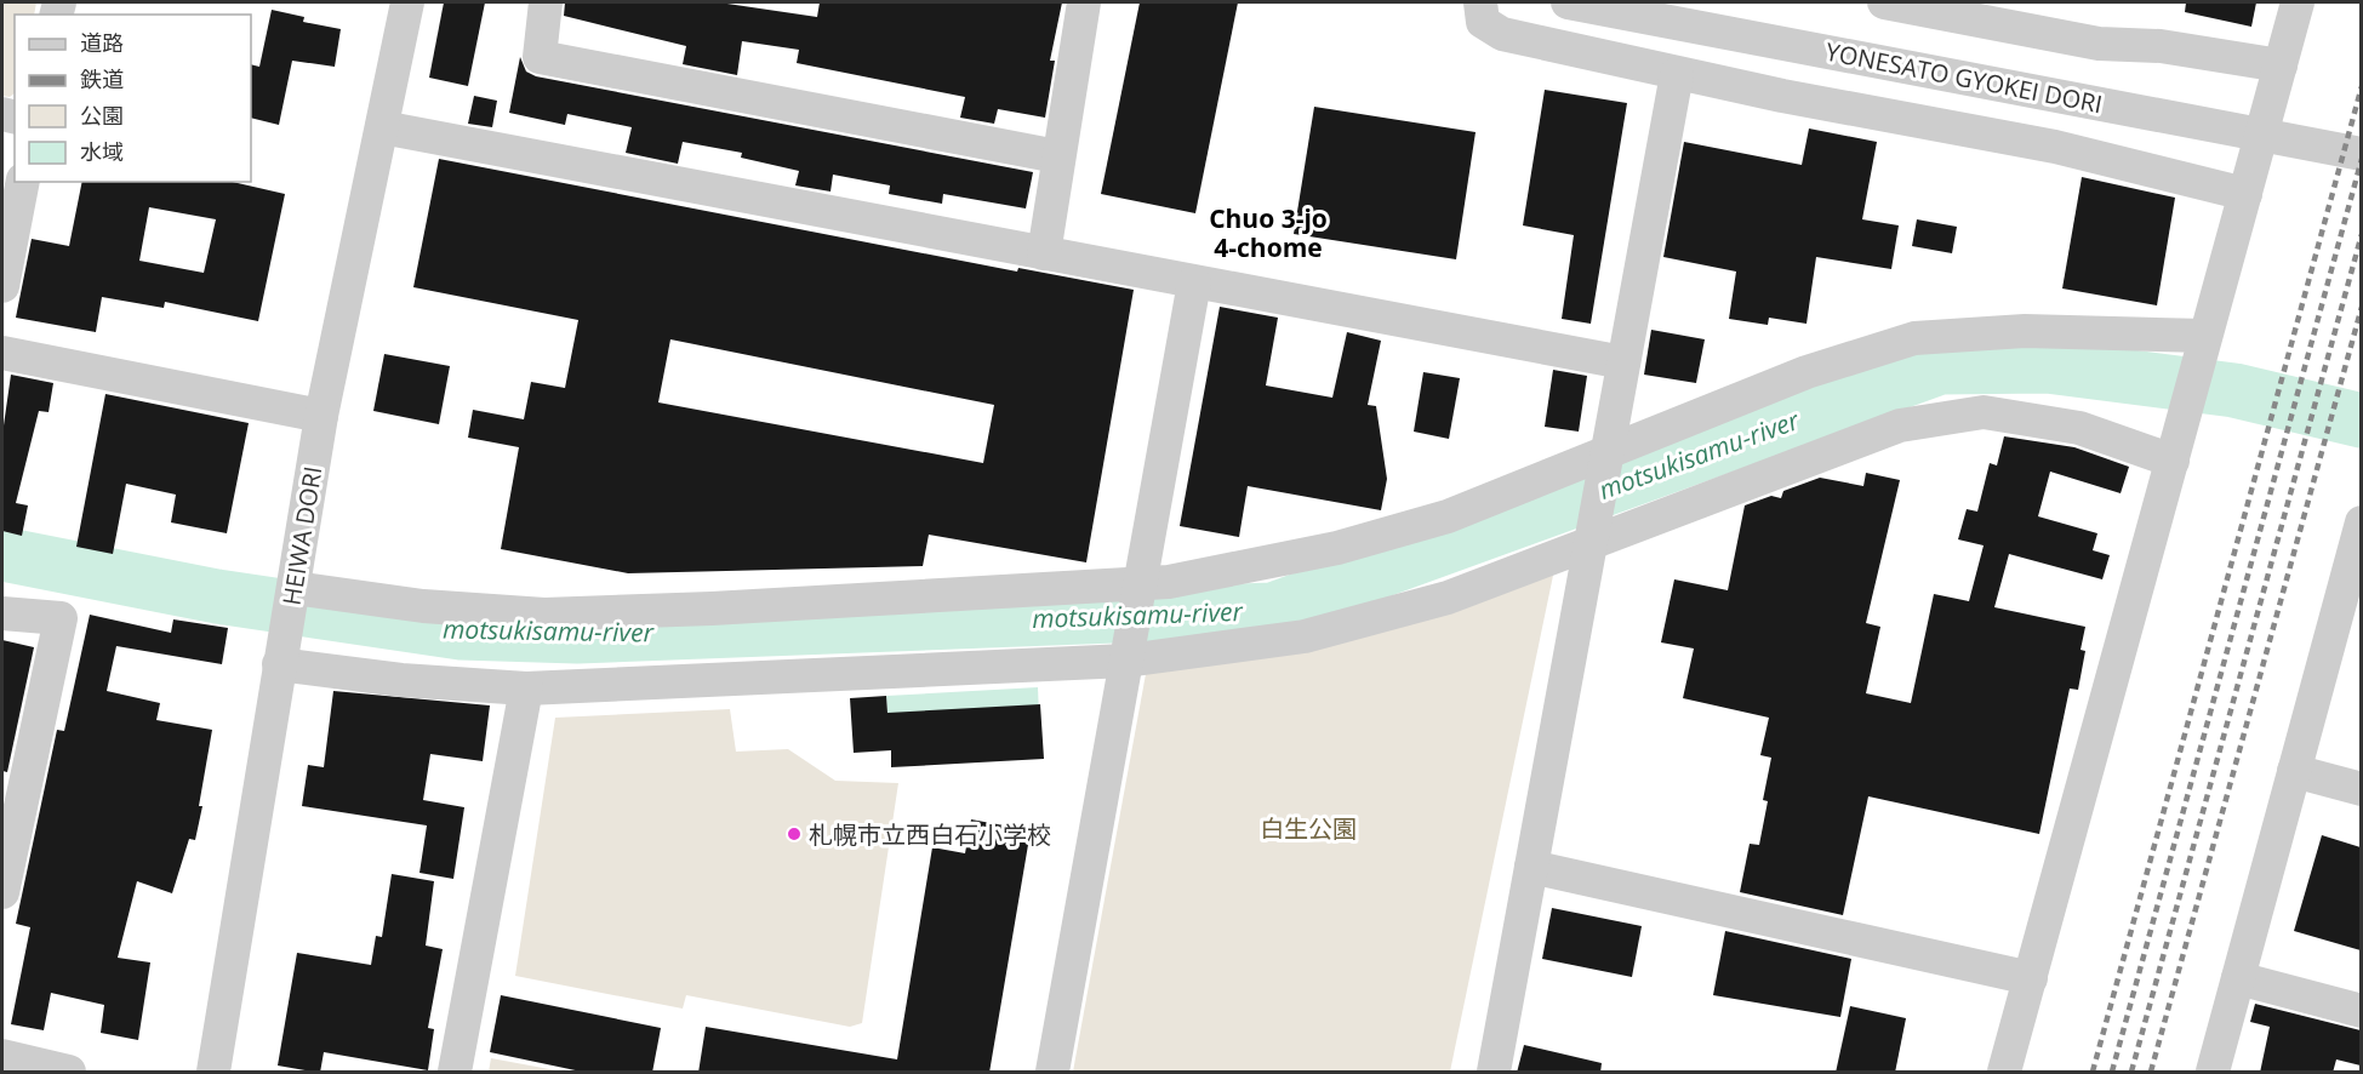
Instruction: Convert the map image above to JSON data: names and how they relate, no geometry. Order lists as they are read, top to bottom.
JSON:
{
  "streets": {
    "street": ["YONESATO GYOKEI DORI", "HEIWA DORI"]
  },
  "districts": ["Chuo 3-jo 4-chome"],
  "water": ["motsukisamu-river"],
  "parks": ["白生公園"],
  "places": ["札幌市立西白石小学校"],
  "legend": [
    "道路",
    "鉄道",
    "公園",
    "水域"
  ]
}
